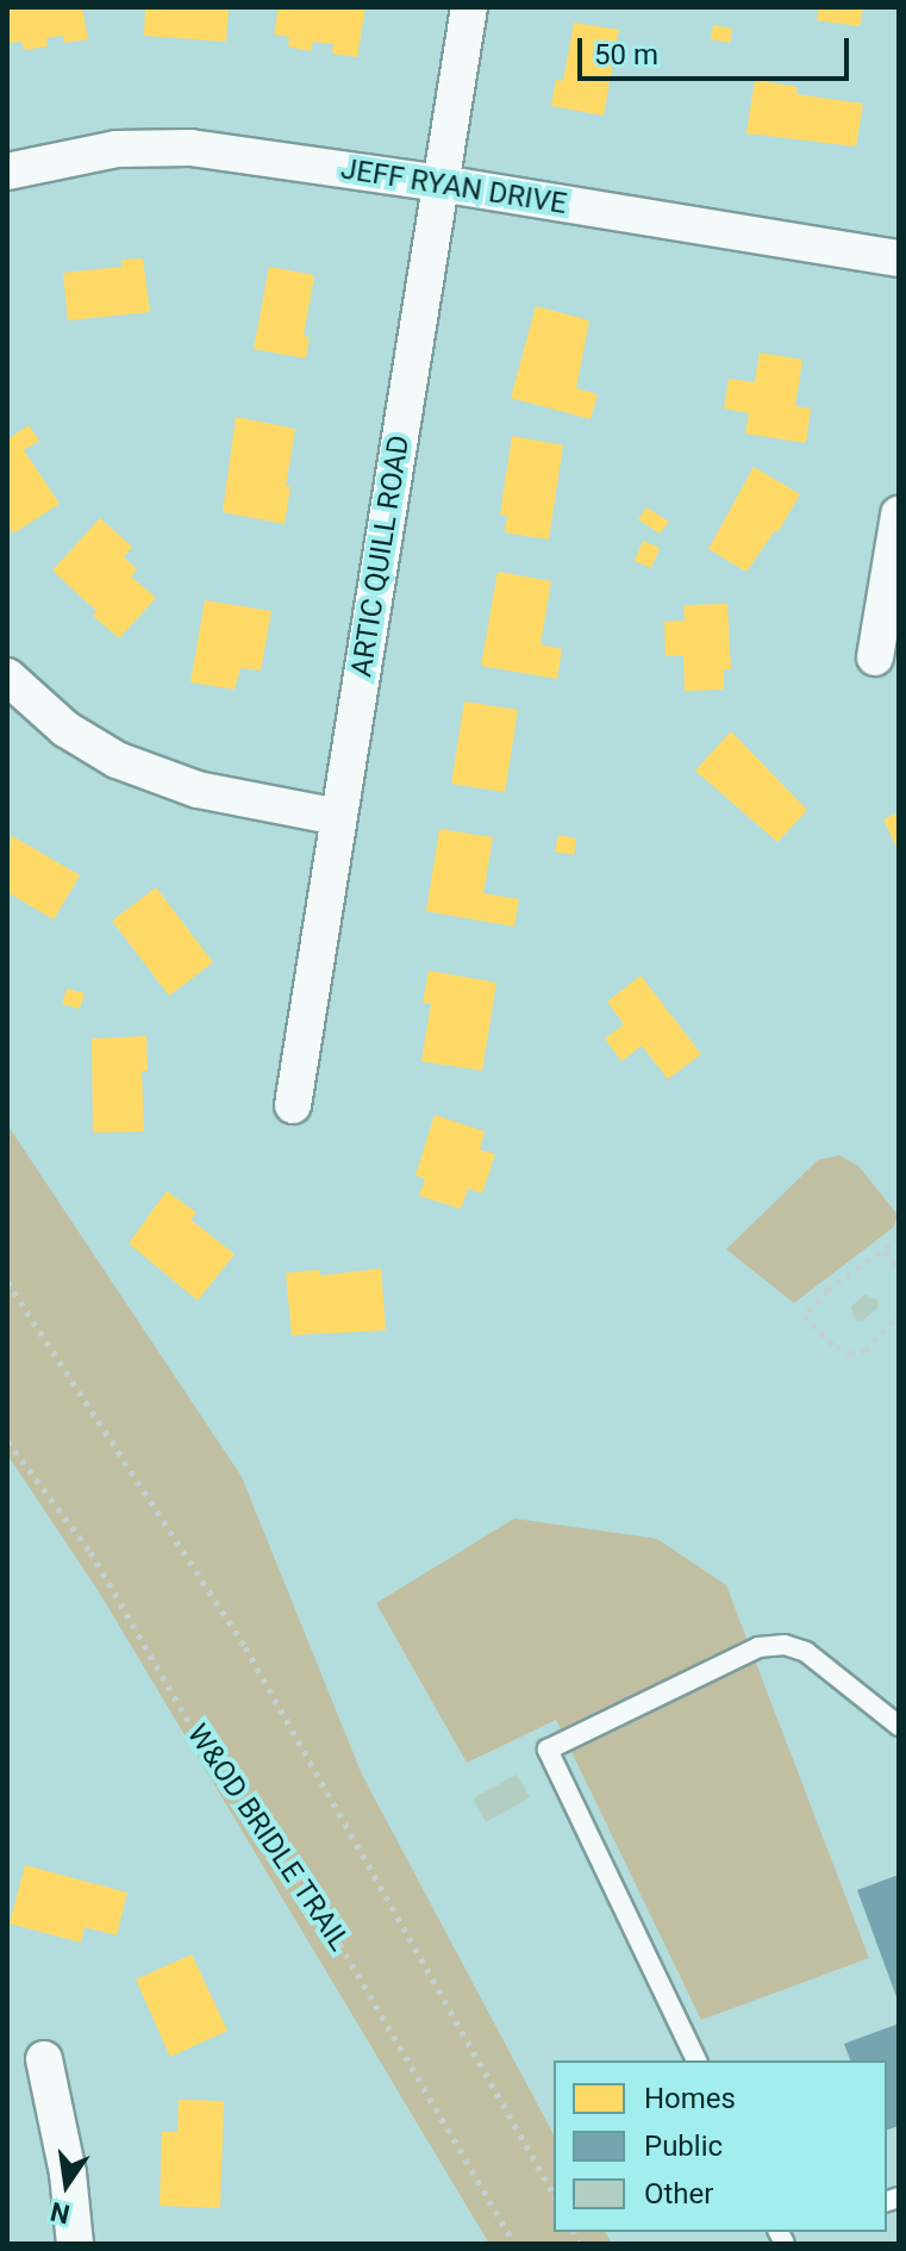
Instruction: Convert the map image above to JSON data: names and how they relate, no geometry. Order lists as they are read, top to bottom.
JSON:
{
  "streets": {
    "street": ["JEFF RYAN DRIVE", "ARTIC QUILL ROAD"],
    "path": ["W&OD BRIDLE TRAIL"]
  },
  "crossings": [
    ["JEFF RYAN DRIVE", "ARTIC QUILL ROAD"]
  ],
  "legend": ["Homes", "Public", "Other"],
  "scale_bar": "50 m",
  "north": "bottom"
}
